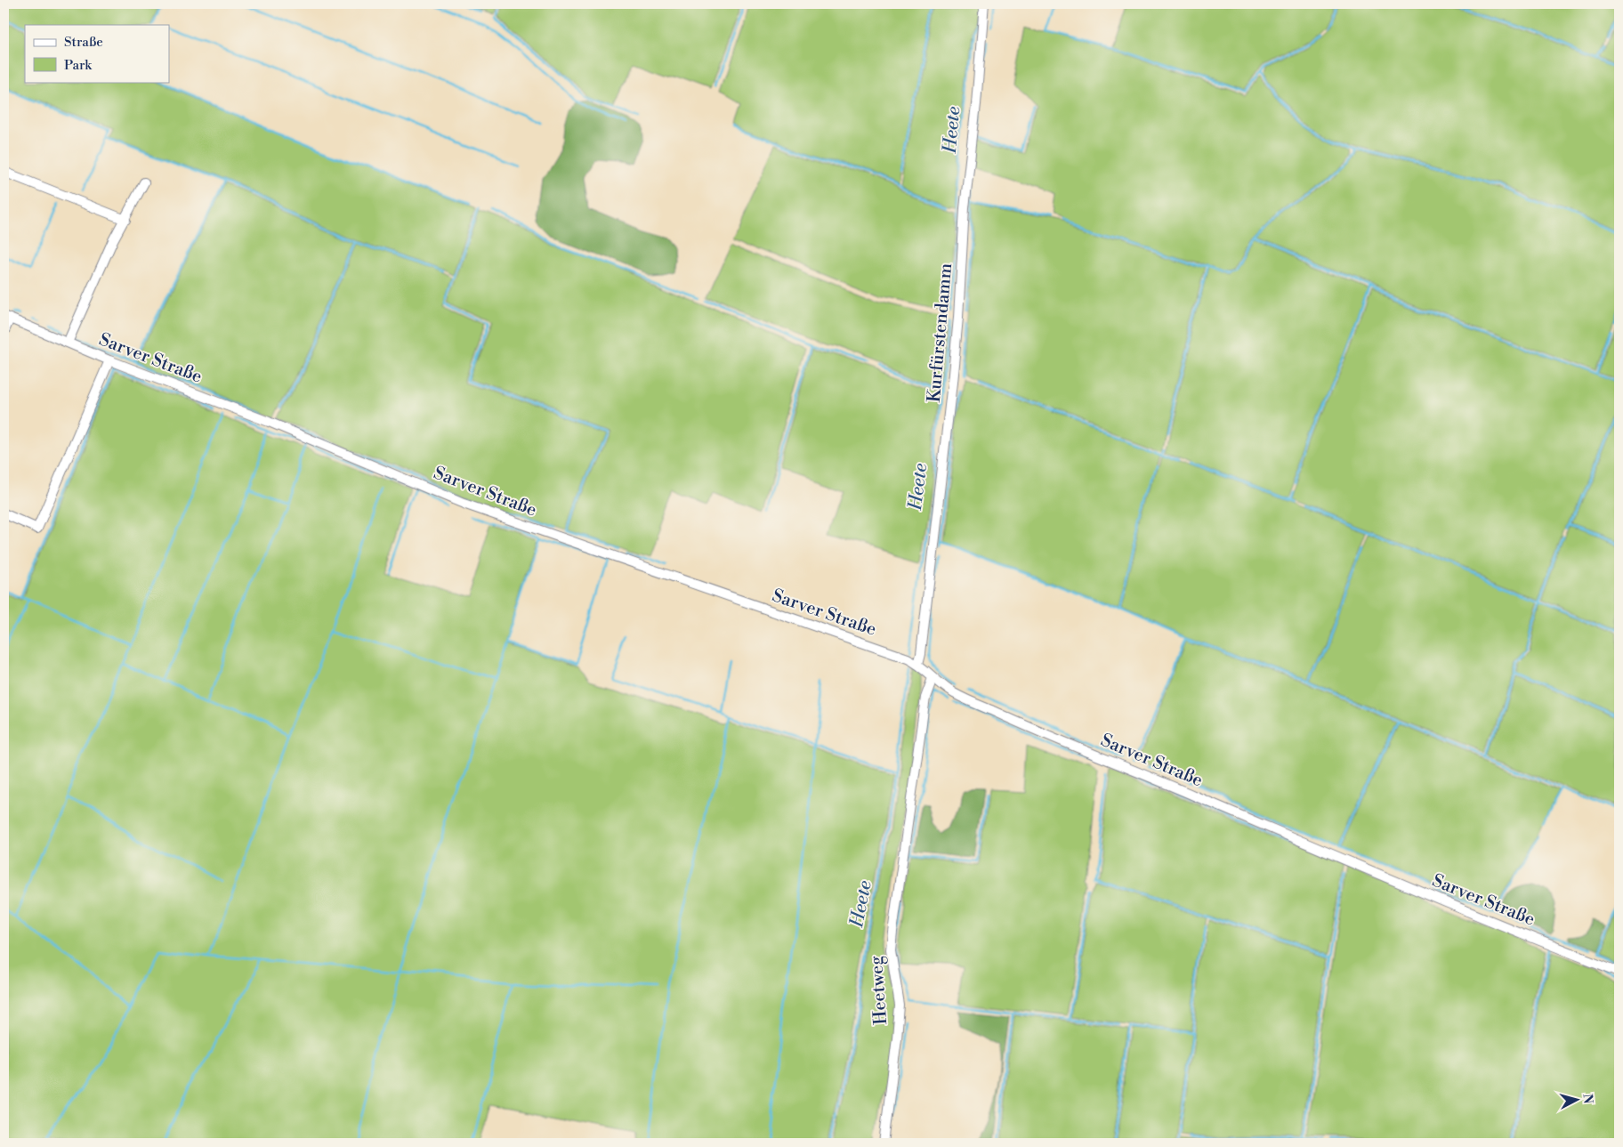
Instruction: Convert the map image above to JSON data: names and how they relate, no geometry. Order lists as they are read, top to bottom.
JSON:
{
  "streets": {
    "street": ["Kurfürstendamm", "Sarver Straße", "Heetweg"]
  },
  "crossings": [
    ["Kurfürstendamm", "Sarver Straße"],
    ["Sarver Straße", "Heetweg"]
  ],
  "water": ["Heete"],
  "legend": ["Straße", "Park"],
  "north": "right"
}
